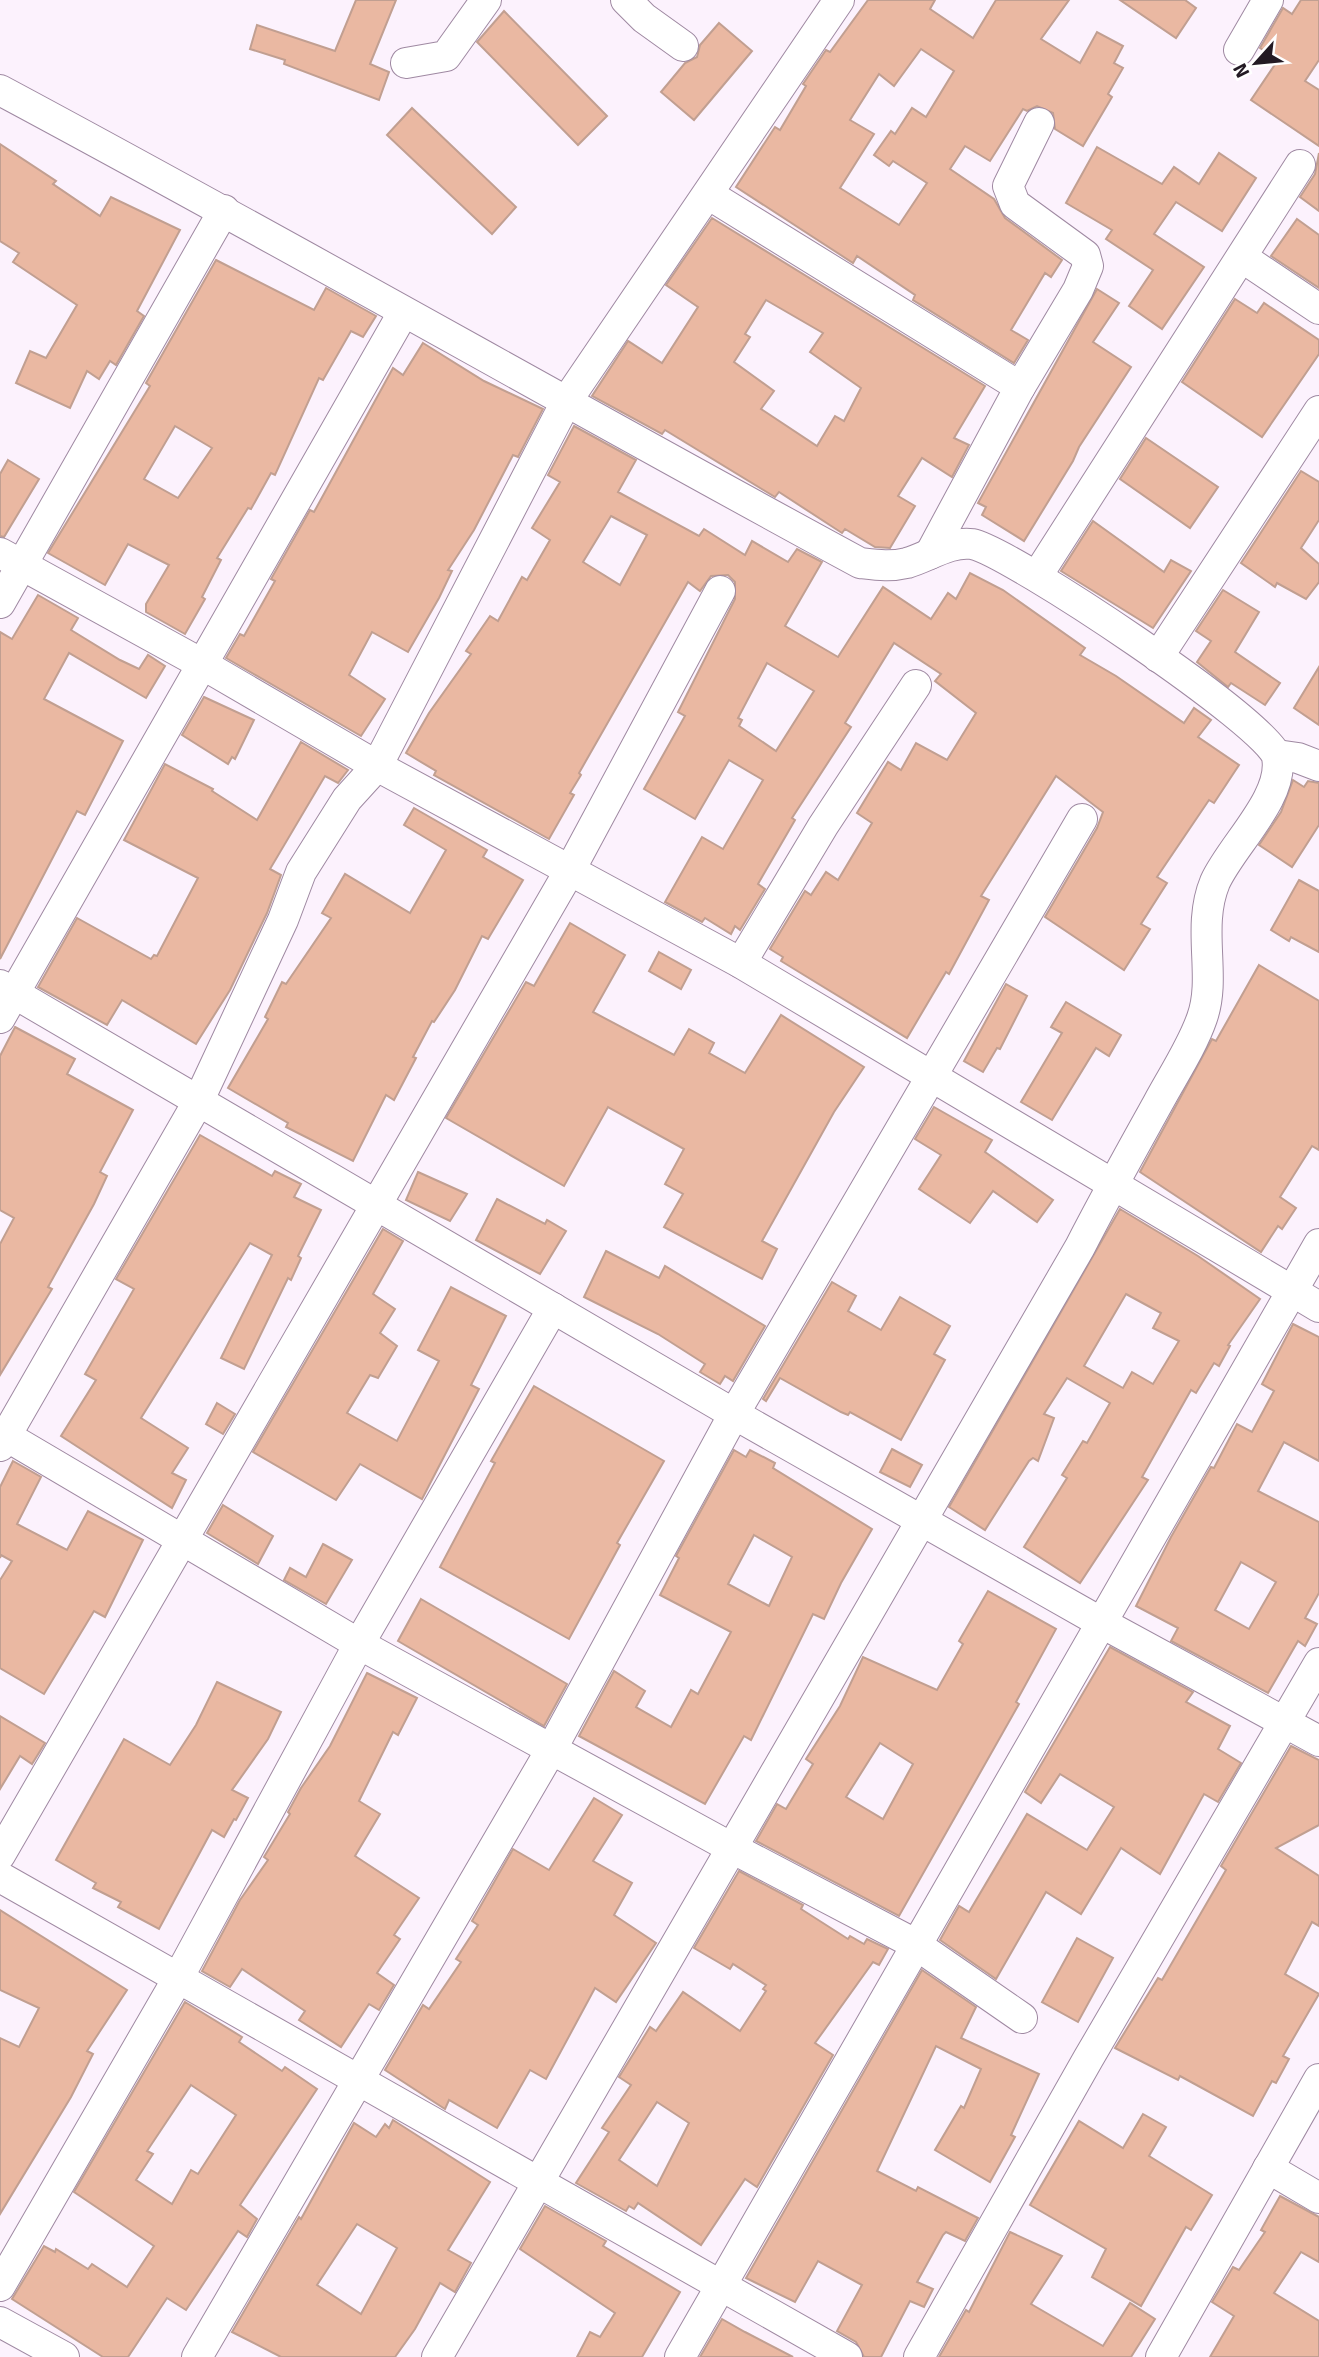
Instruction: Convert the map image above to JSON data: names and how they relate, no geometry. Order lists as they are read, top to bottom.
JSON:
{
  "north": "bottom left"
}
